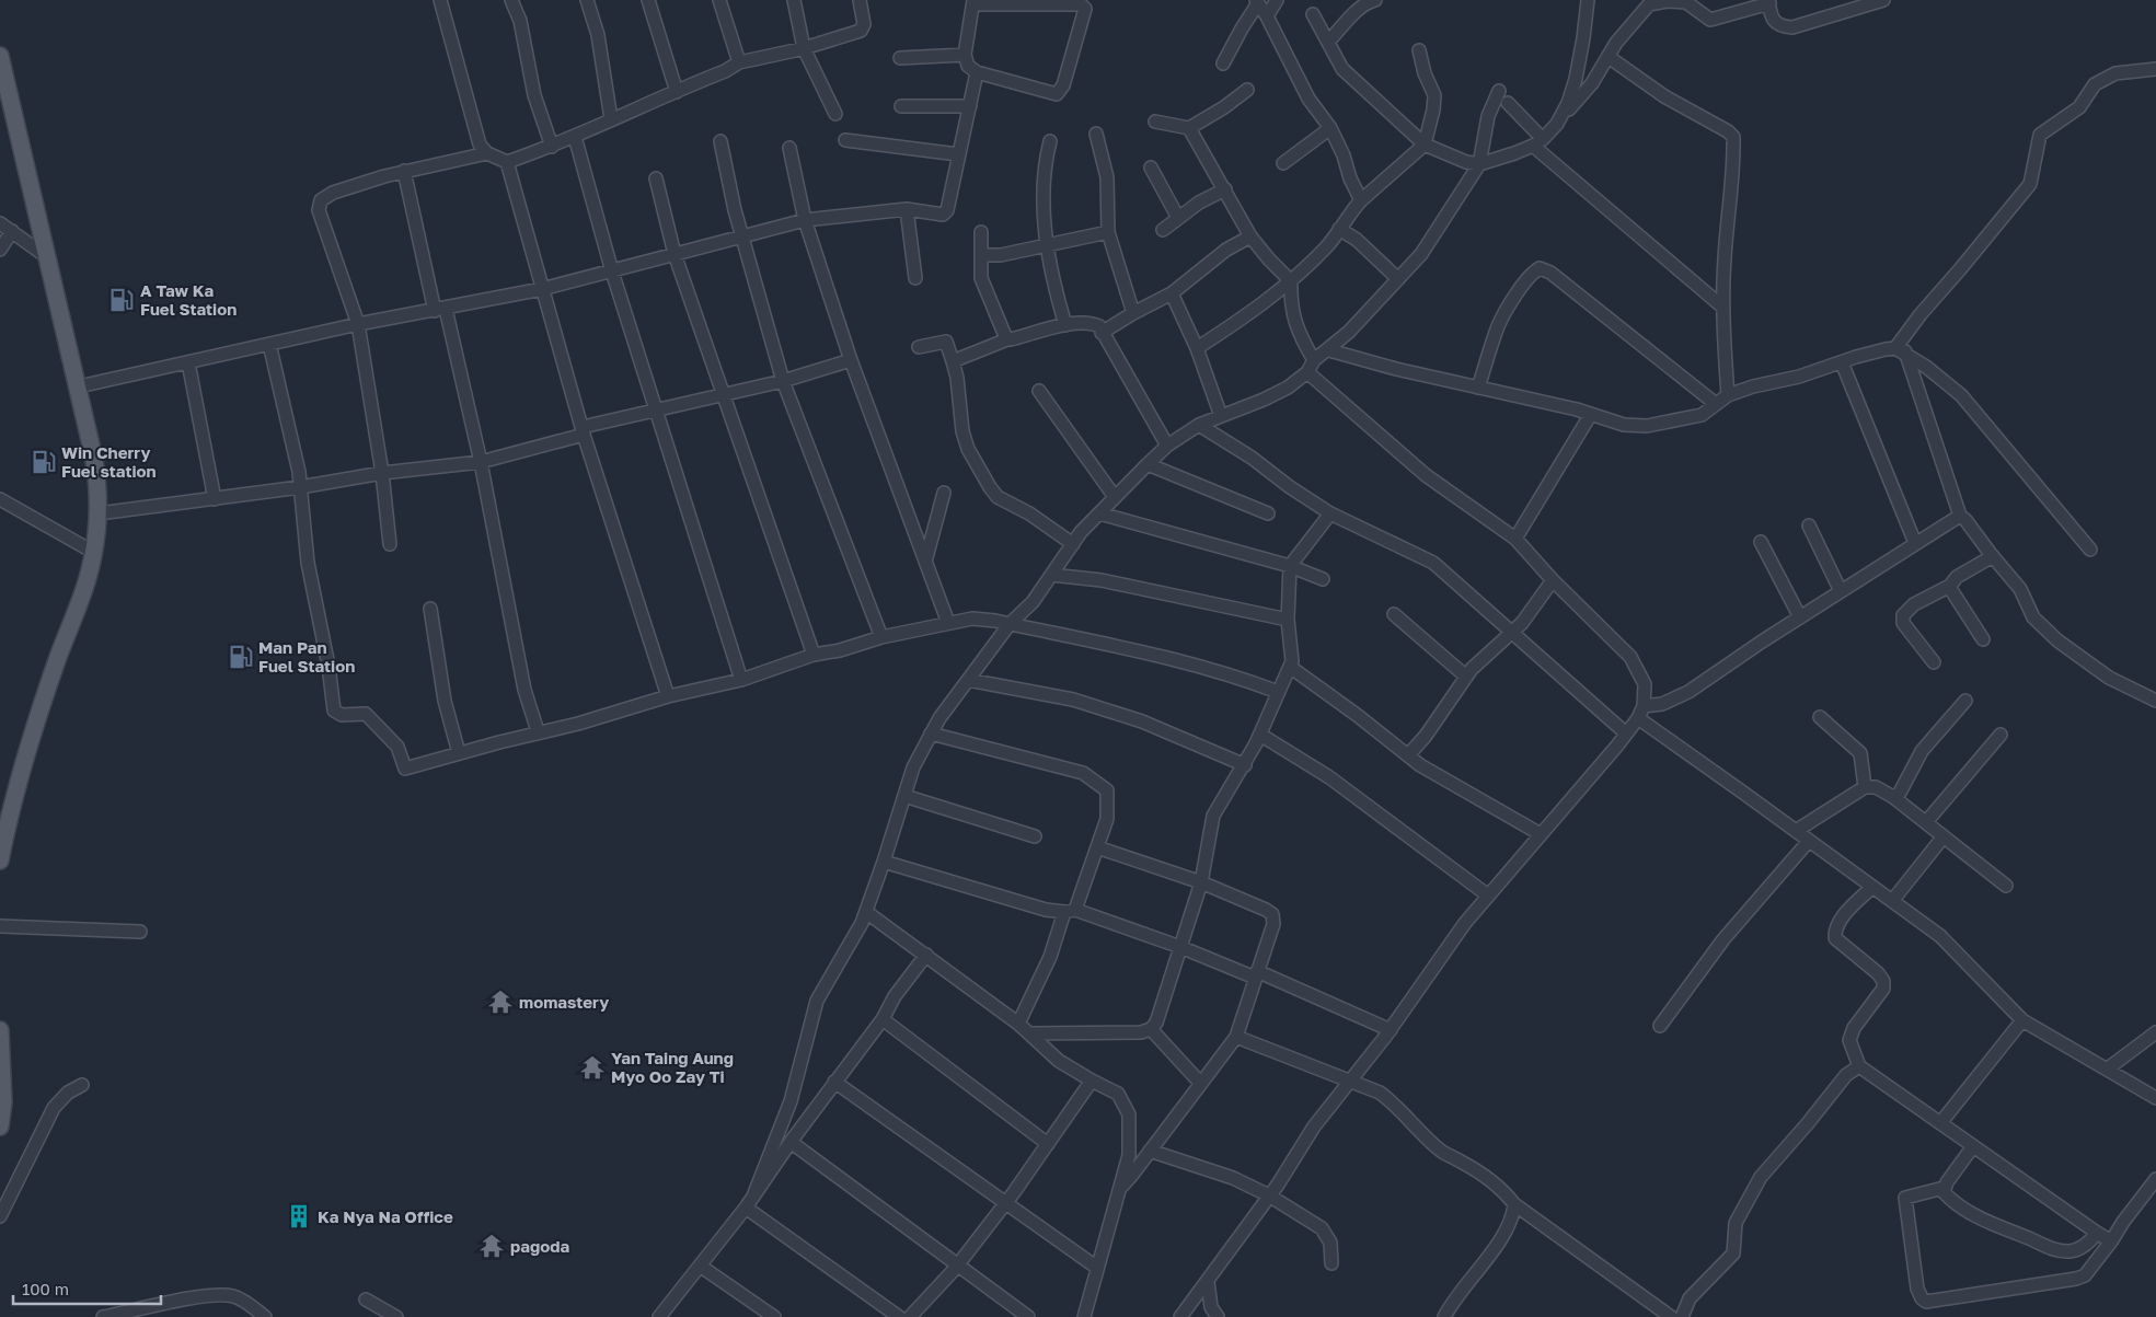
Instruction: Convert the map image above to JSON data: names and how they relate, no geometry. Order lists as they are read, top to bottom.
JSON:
{
  "places": {
    "fuel station": ["A Taw Ka Fuel Station", "Win Cherry Fuel station", "Man Pan Fuel Station"],
    "temple": ["momastery", "Yan Taing Aung Myo Oo Zay Ti", "pagoda"],
    "building": ["Ka Nya Na Office"]
  },
  "scale_bar": "100 m"
}
